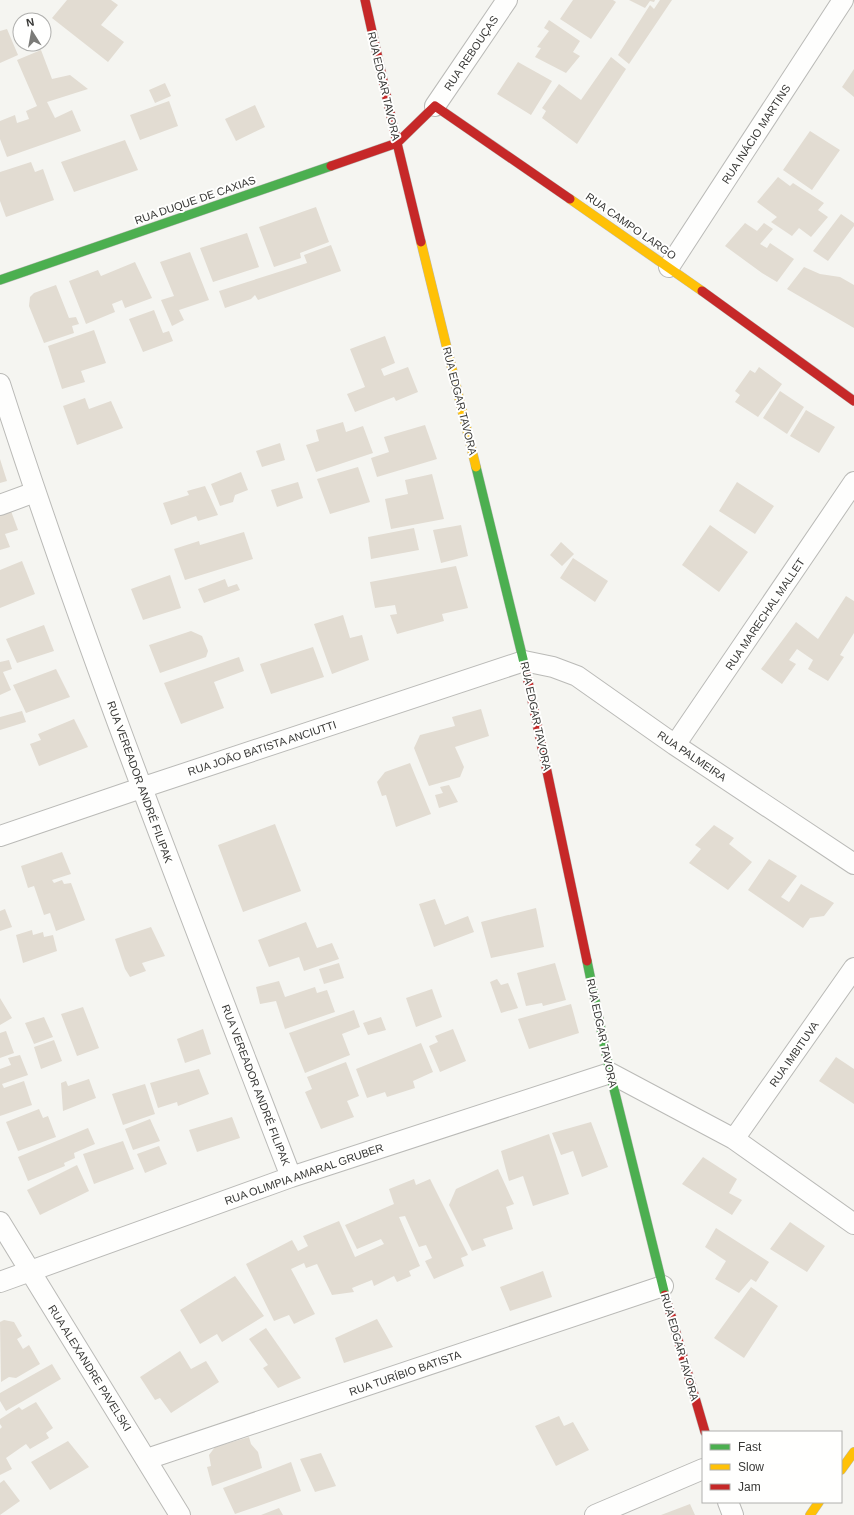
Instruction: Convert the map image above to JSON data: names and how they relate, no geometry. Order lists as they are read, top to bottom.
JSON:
{
  "streets": {
    "main road": ["RUA EDGAR TAVORA", "RUA DUQUE DE CAXIAS", "RUA CAMPO LARGO"],
    "street": [
      "RUA REBOUÇAS",
      "RUA INÁCIO MARTINS",
      "RUA MARECHAL MALLET",
      "RUA JOÃO BATISTA ANCIUTTI",
      "RUA PALMEIRA",
      "RUA VEREADOR ANDRÉ FILIPAK",
      "RUA IMBITUVA",
      "RUA OLIMPIA AMARAL GRUBER",
      "RUA ALEXANDRE PAVELSKI",
      "RUA TURÍBIO BATISTA"
    ]
  },
  "crossings": [
    ["RUA REBOUÇAS", "RUA CAMPO LARGO"],
    ["RUA EDGAR TAVORA", "RUA DUQUE DE CAXIAS"],
    ["RUA EDGAR TAVORA", "RUA JOÃO BATISTA ANCIUTTI"],
    ["RUA EDGAR TAVORA", "RUA PALMEIRA"],
    ["RUA EDGAR TAVORA", "RUA OLIMPIA AMARAL GRUBER"],
    ["RUA EDGAR TAVORA", "RUA TURÍBIO BATISTA"],
    ["RUA INÁCIO MARTINS", "RUA CAMPO LARGO"],
    ["RUA MARECHAL MALLET", "RUA PALMEIRA"],
    ["RUA JOÃO BATISTA ANCIUTTI", "RUA PALMEIRA"],
    ["RUA JOÃO BATISTA ANCIUTTI", "RUA VEREADOR ANDRÉ FILIPAK"],
    ["RUA VEREADOR ANDRÉ FILIPAK", "RUA OLIMPIA AMARAL GRUBER"],
    ["RUA OLIMPIA AMARAL GRUBER", "RUA ALEXANDRE PAVELSKI"],
    ["RUA ALEXANDRE PAVELSKI", "RUA TURÍBIO BATISTA"]
  ],
  "legend": ["Fast", "Slow", "Jam"],
  "north": "top"
}
